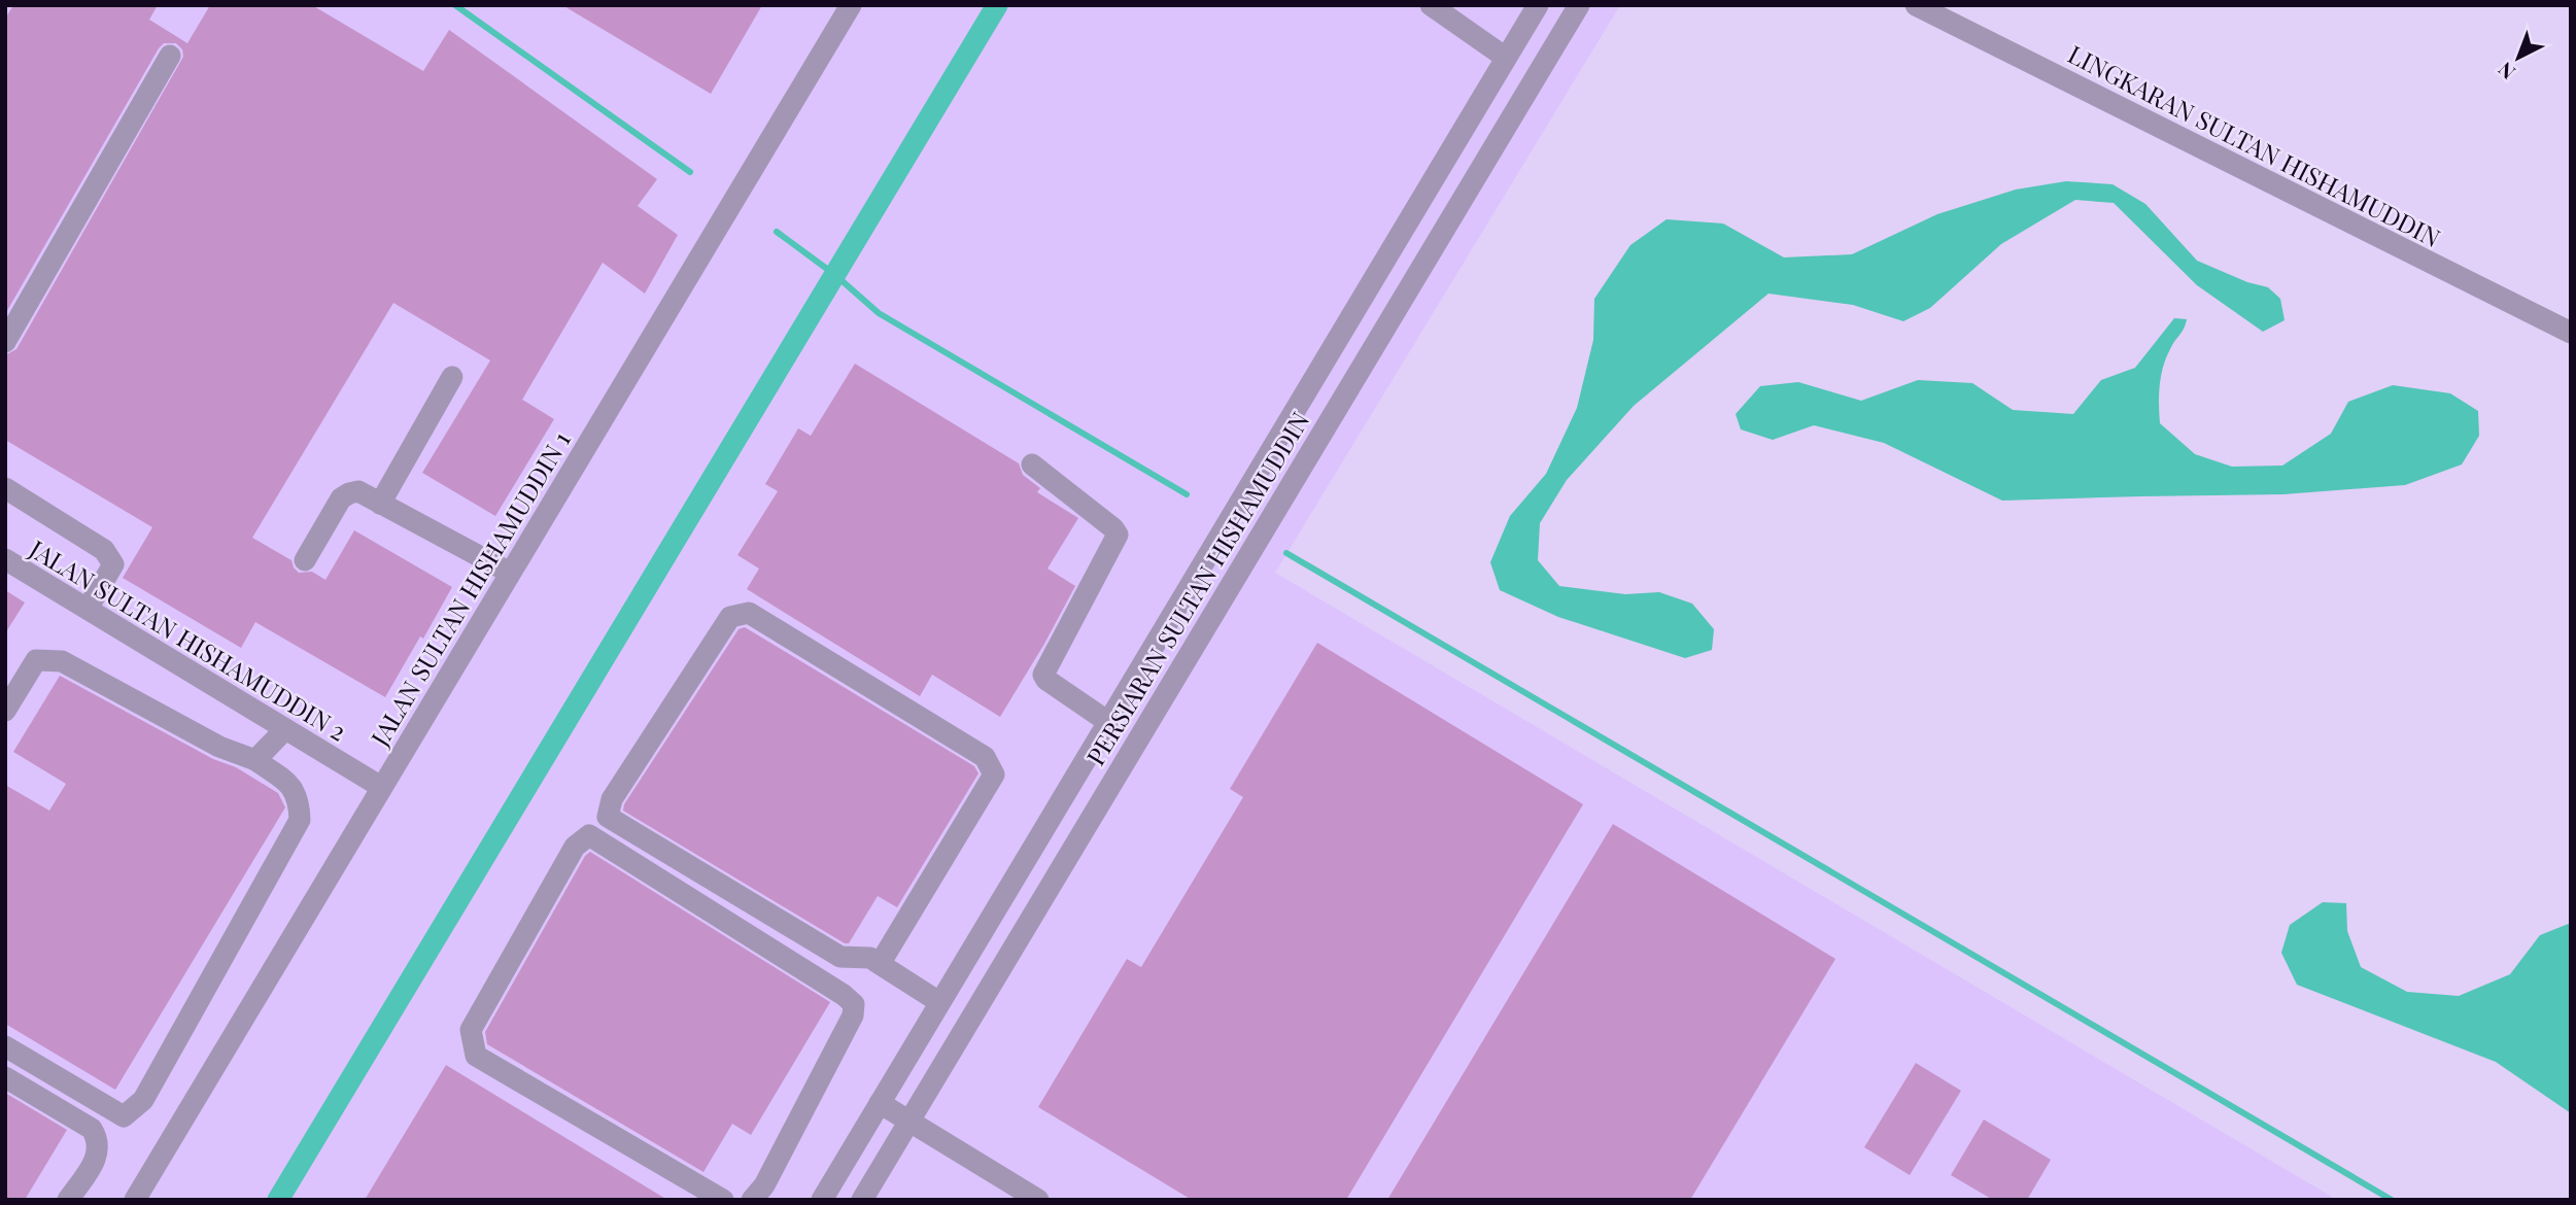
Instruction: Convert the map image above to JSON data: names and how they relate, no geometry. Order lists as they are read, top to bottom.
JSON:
{
  "streets": {
    "street": [
      "LINGKARAN SULTAN HISHAMUDDIN",
      "JALAN SULTAN HISHAMUDDIN 1",
      "PERSIARAN SULTAN HISHAMUDDIN",
      "JALAN SULTAN HISHAMUDDIN 2"
    ]
  },
  "crossings": [
    ["JALAN SULTAN HISHAMUDDIN 1", "JALAN SULTAN HISHAMUDDIN 2"]
  ],
  "north": "bottom left"
}
